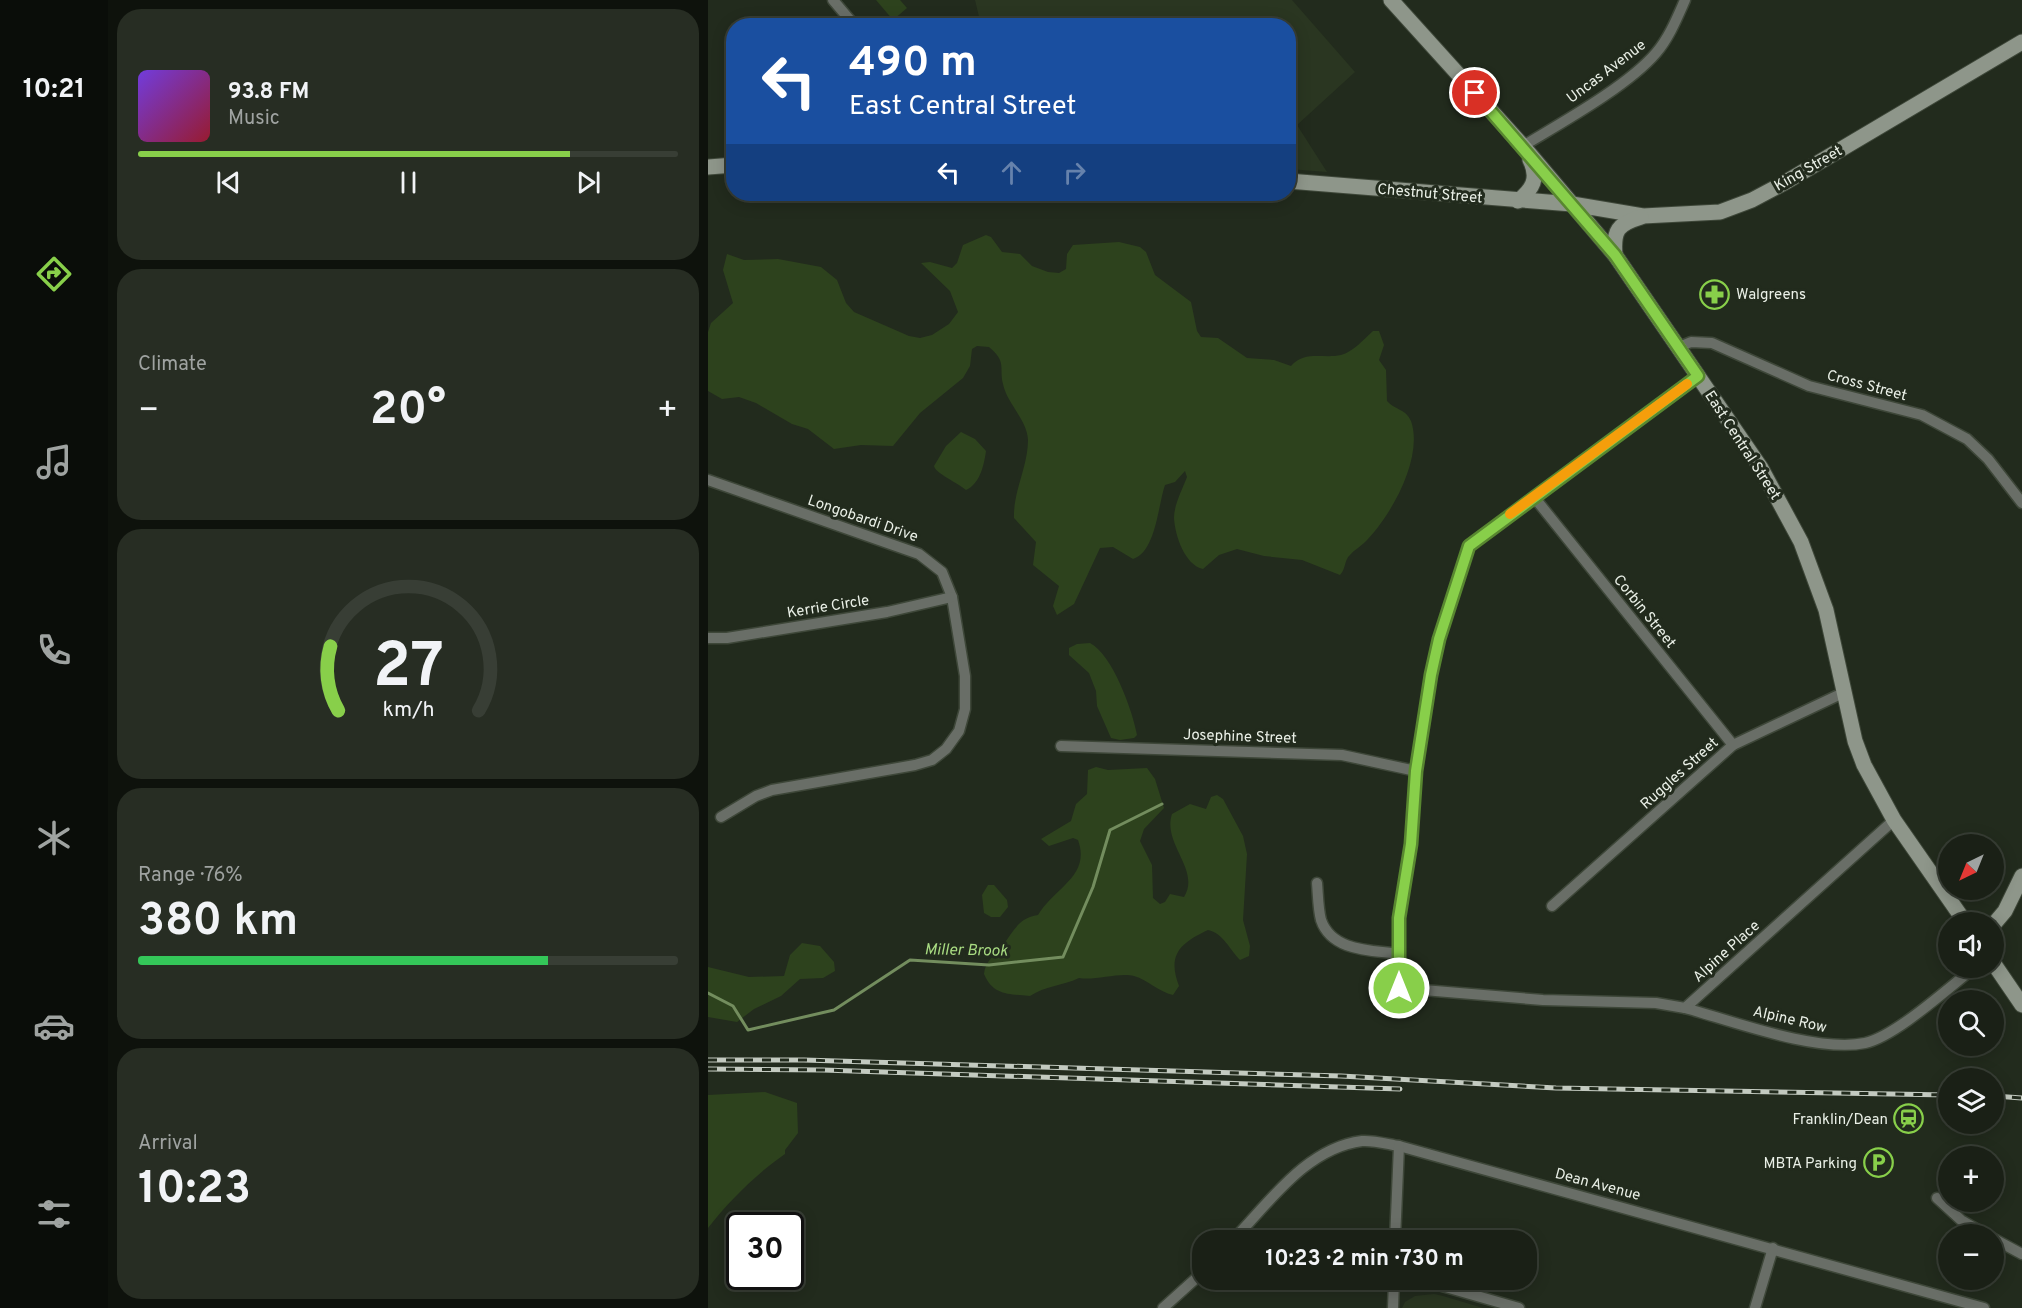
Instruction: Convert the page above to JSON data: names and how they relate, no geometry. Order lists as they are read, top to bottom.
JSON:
{
  "streets": {
    "main road": ["King Street", "Chestnut Street", "East Central Street"],
    "street": [
      "Uncas Avenue",
      "Cross Street",
      "Longobardi Drive",
      "Kerrie Circle",
      "Corbin Street",
      "Josephine Street",
      "Ruggles Street",
      "Alpine Place",
      "Alpine Row",
      "Dean Avenue"
    ]
  },
  "crossings": [
    ["Uncas Avenue", "East Central Street"],
    ["King Street", "Chestnut Street"],
    ["King Street", "East Central Street"],
    ["Chestnut Street", "East Central Street"],
    ["Cross Street", "East Central Street"],
    ["East Central Street", "Ruggles Street"],
    ["East Central Street", "Alpine Place"],
    ["Longobardi Drive", "Kerrie Circle"],
    ["Corbin Street", "Ruggles Street"],
    ["Alpine Place", "Alpine Row"]
  ],
  "water": ["Miller Brook"],
  "places": {
    "pharmacy": ["Walgreens"],
    "station": ["Franklin/Dean"],
    "parking": ["MBTA Parking"]
  },
  "north": "bottom left",
  "page": {
    "tabs": "10:21",
    "turn": ["490 m", "East Central Street"],
    "song": ["93.8 FM", "Music"],
    "tile": [
      "Climate",
      ["Range · 76%", "380 km"],
      ["Arrival", "10:23"]
    ],
    "heat": ["−", "20°", "+"],
    "map_buttons": ["+", "−"],
    "limit": "30",
    "trip": "10:23 · 2 min · 730 m",
    "gauge": ["27", "km/h"]
  }
}
